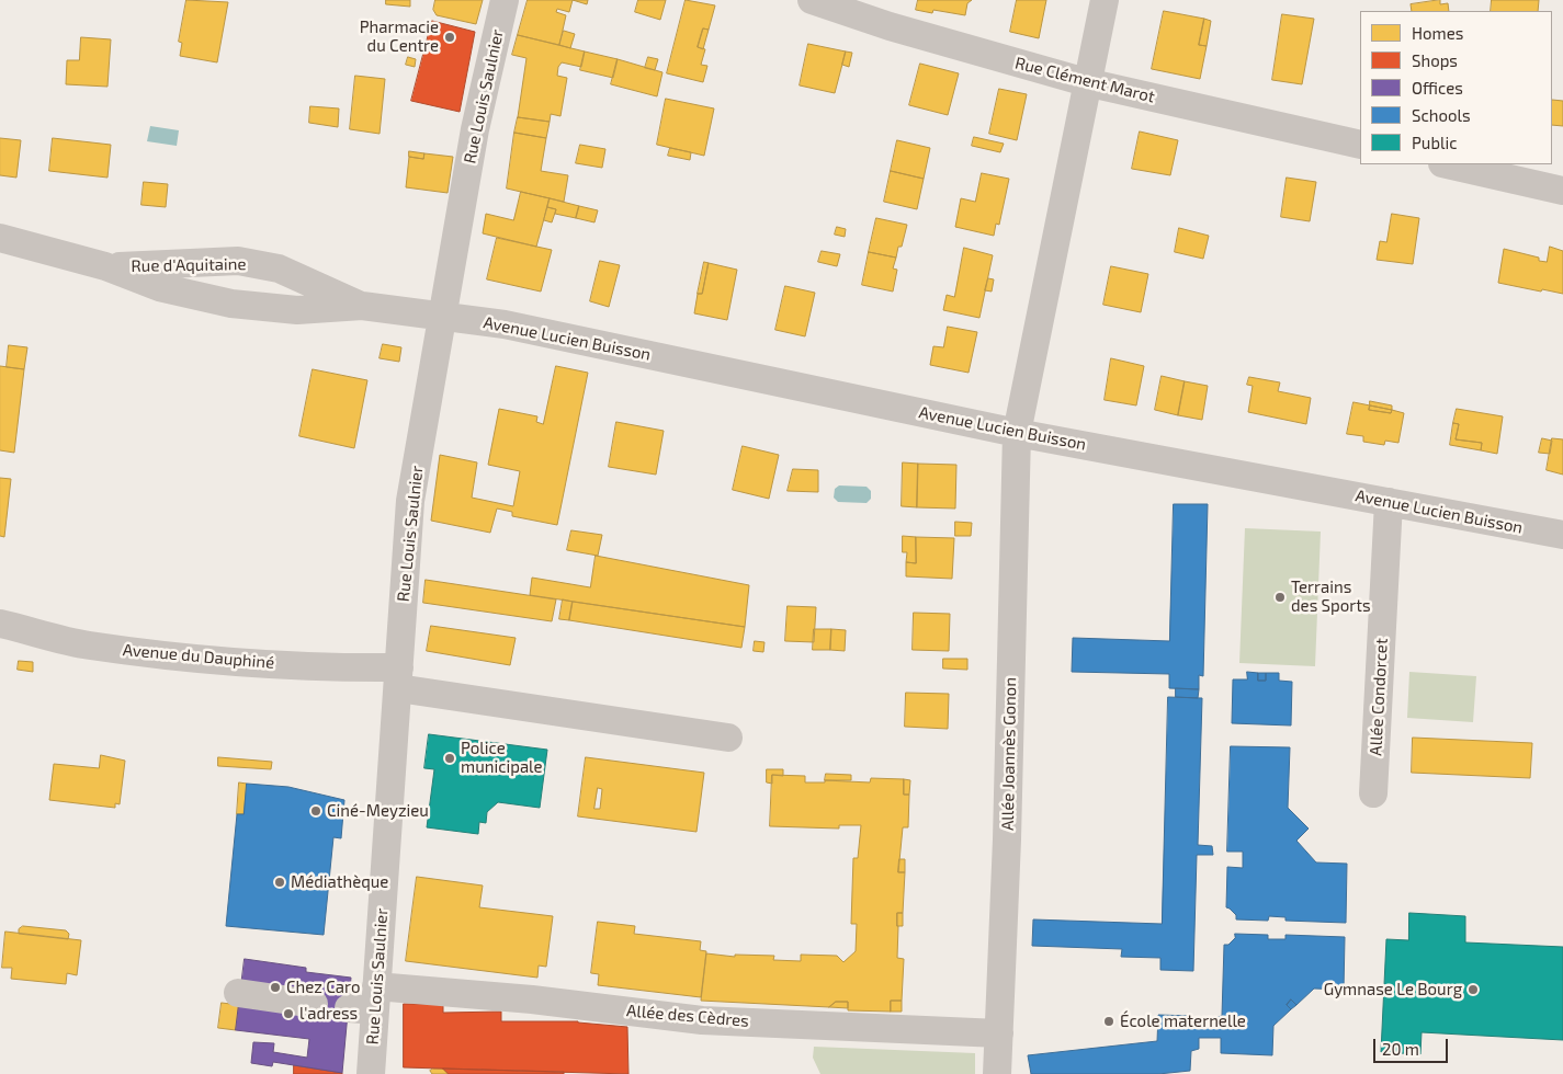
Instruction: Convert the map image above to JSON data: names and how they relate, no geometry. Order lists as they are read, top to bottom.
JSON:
{
  "streets": {
    "street": [
      "Rue Clément Marot",
      "Rue Louis Saulnier",
      "Rue d'Aquitaine",
      "Avenue Lucien Buisson",
      "Avenue du Dauphiné",
      "Allée Condorcet",
      "Allée Joannès Gonon",
      "Allée des Cèdres"
    ]
  },
  "crossings": [
    ["Rue Clément Marot", "Allée Joannès Gonon"],
    ["Rue Louis Saulnier", "Rue d'Aquitaine"],
    ["Rue Louis Saulnier", "Avenue Lucien Buisson"],
    ["Rue Louis Saulnier", "Avenue du Dauphiné"],
    ["Rue Louis Saulnier", "Allée des Cèdres"],
    ["Rue d'Aquitaine", "Avenue Lucien Buisson"],
    ["Avenue Lucien Buisson", "Allée Condorcet"],
    ["Avenue Lucien Buisson", "Allée Joannès Gonon"],
    ["Allée Joannès Gonon", "Allée des Cèdres"]
  ],
  "places": [
    "Pharmacie du Centre",
    "Terrains des Sports",
    "Police municipale",
    "Ciné-Meyzieu",
    "Médiathèque",
    "Chez Caro",
    "Gymnase Le Bourg",
    "l'adress",
    "École maternelle"
  ],
  "legend": [
    "Homes",
    "Shops",
    "Offices",
    "Schools",
    "Public"
  ],
  "scale_bar": "20 m"
}
